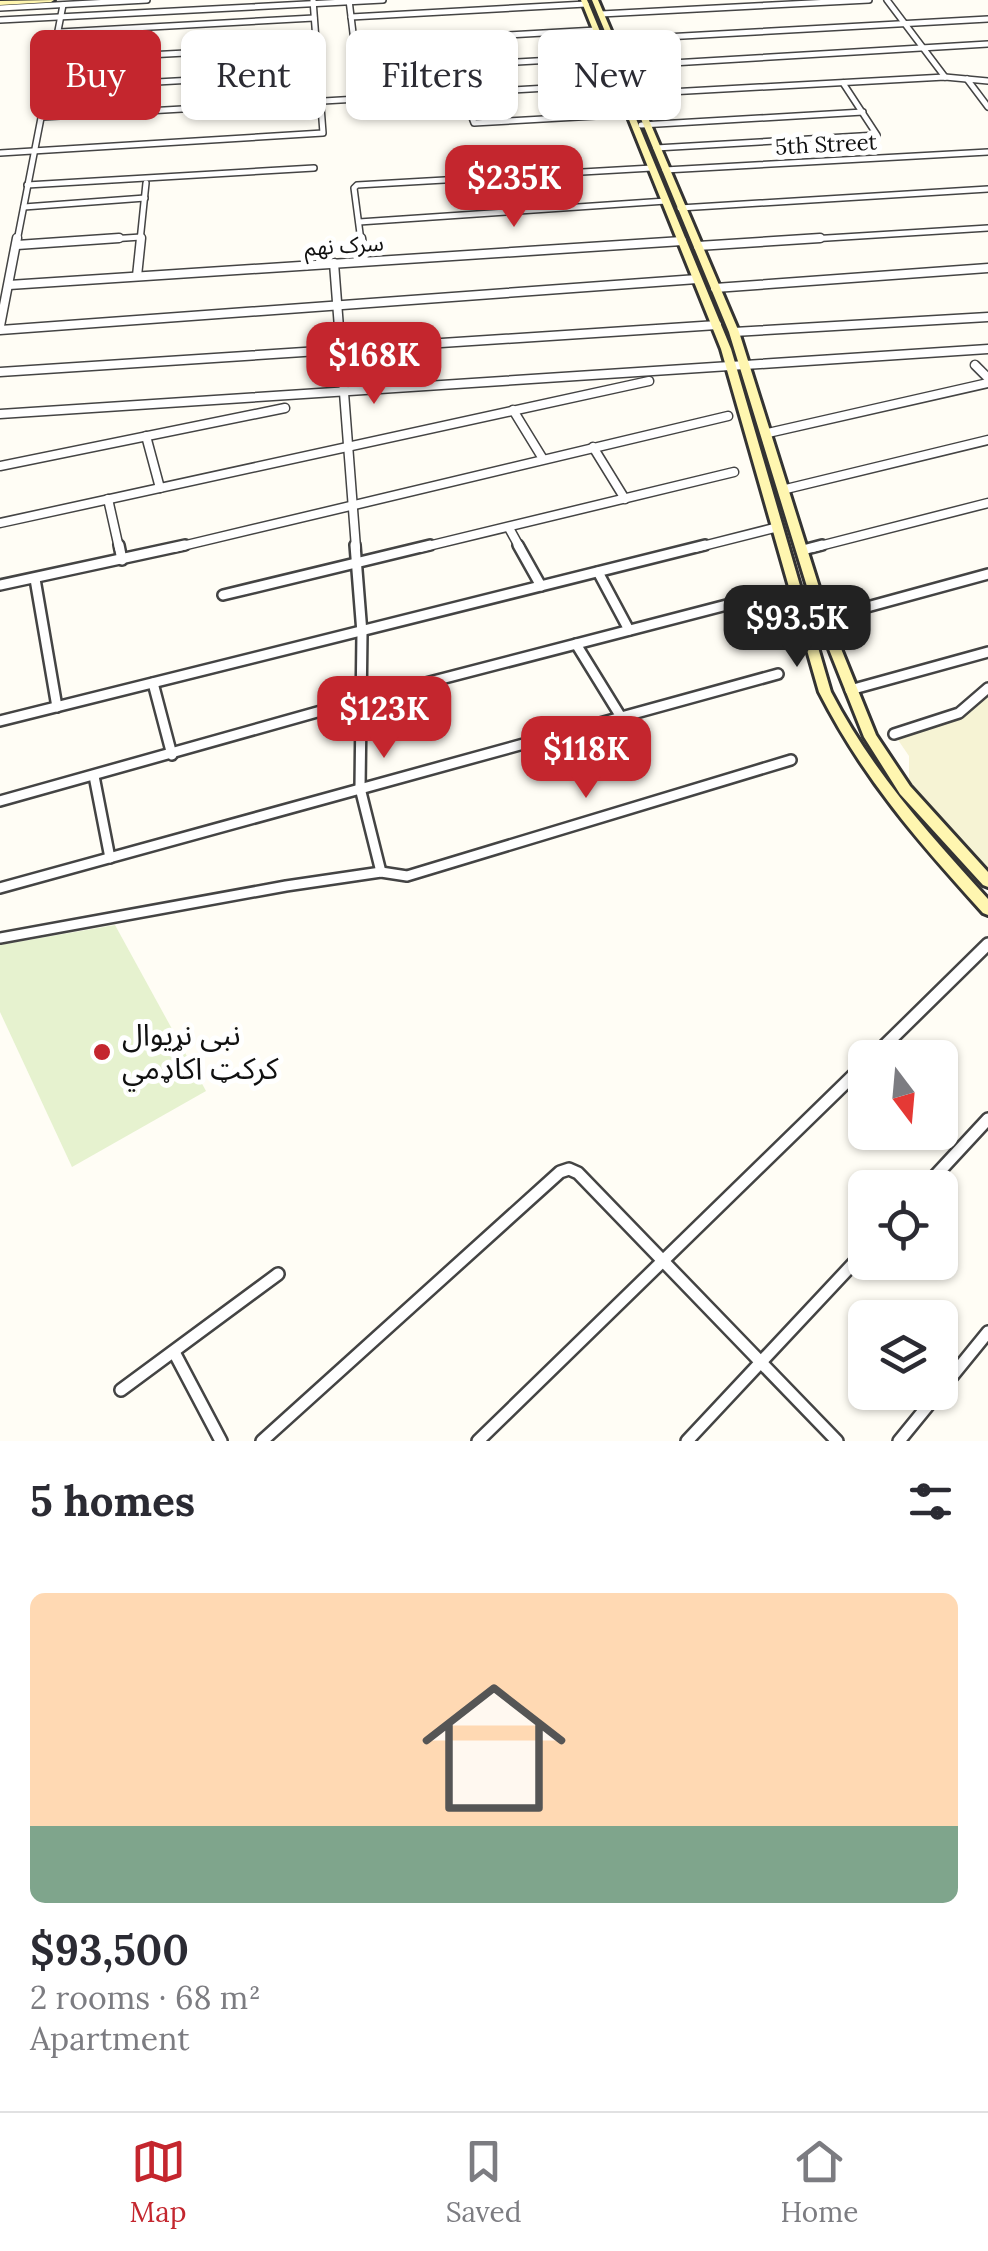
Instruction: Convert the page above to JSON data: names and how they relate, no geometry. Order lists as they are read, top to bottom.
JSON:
{
  "streets": {
    "street": ["5th Street", "سرک نهم"]
  },
  "places": ["نبی نړیوال کرکټ اکاډمي"],
  "north": "bottom",
  "page": {
    "chip": [
      "Buy",
      "Rent",
      "Filters",
      "New"
    ],
    "price": [
      "$235K",
      "$168K",
      "$93.5K",
      "$123K",
      "$118K"
    ],
    "heading": "5 homes",
    "list": [
      {
        "name": "$93,500",
        "note": "2 rooms · 68 m² · Apartment"
      }
    ],
    "tabs": ["Map", "Saved", "Home"]
  }
}
